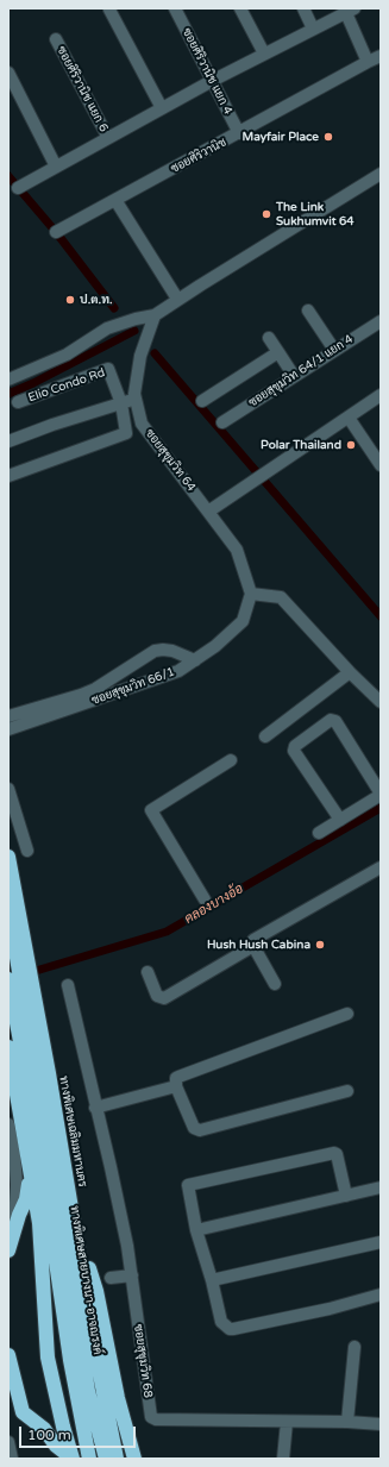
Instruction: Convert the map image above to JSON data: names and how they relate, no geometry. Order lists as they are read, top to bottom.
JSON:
{
  "streets": {
    "highway": ["ทางพิเศษเฉลิมมหานคร", "ทางพิเศษสายบางนา-อาจณรงค์"],
    "street": [
      "ซอยศิริวานิช แยก 4",
      "ซอยศิริวานิช แยก 6",
      "ซอยศิริวานิช",
      "ซอยสุขุมวิท 64/1 แยก 4",
      "Elio Condo Rd",
      "ซอยสุขุมวิท 64",
      "ซอยสุขุมวิท 66/1",
      "ซอยสุขุมวิท 68"
    ]
  },
  "crossings": [
    ["ซอยศิริวานิช แยก 4", "ซอยศิริวานิช"],
    ["ซอยสุขุมวิท 64", "ซอยสุขุมวิท 66/1"]
  ],
  "water": ["คลองบางอ้อ"],
  "places": [
    "Mayfair Place",
    "The Link Sukhumvit 64",
    "ป.ต.ท.",
    "Polar Thailand",
    "Hush Hush Cabina"
  ],
  "scale_bar": "100 m"
}
